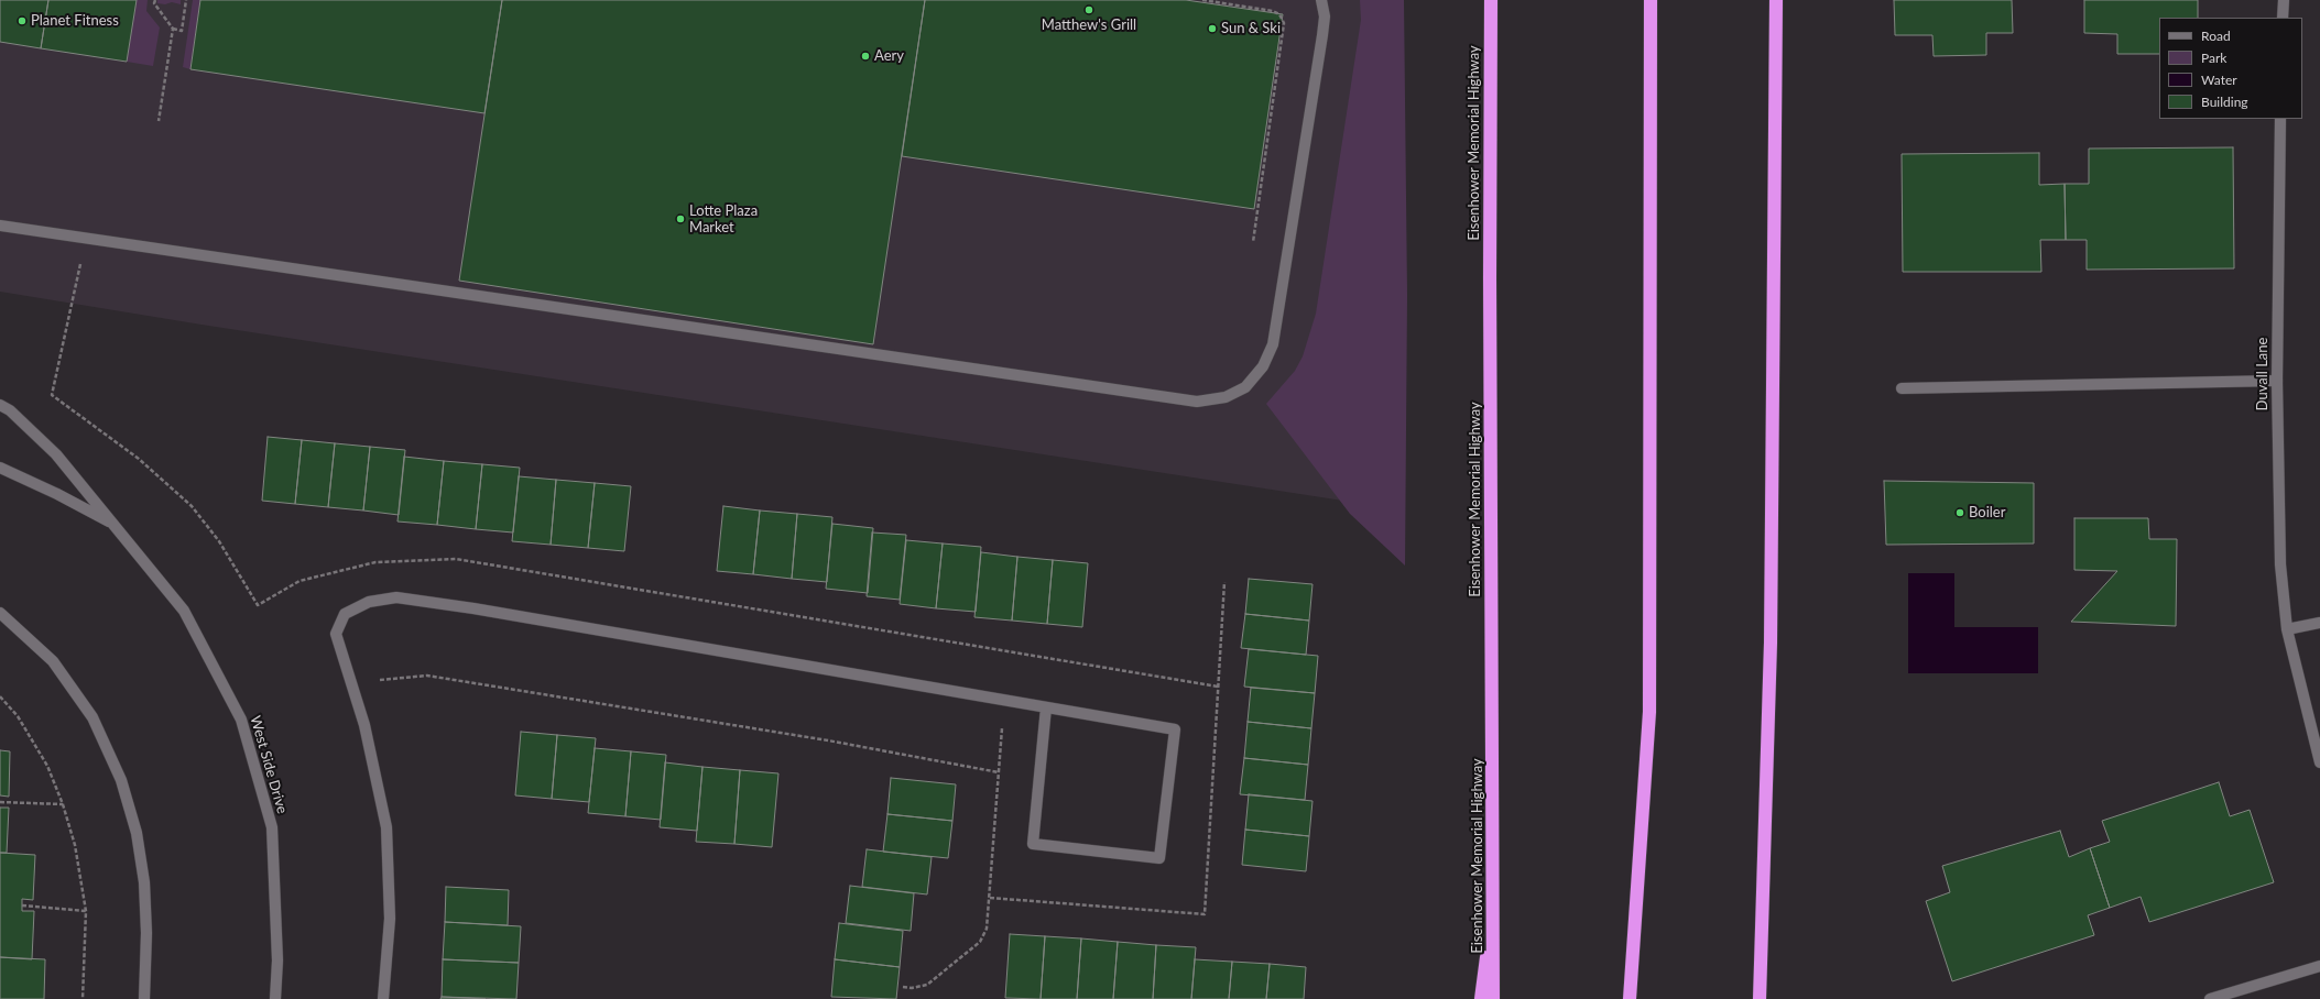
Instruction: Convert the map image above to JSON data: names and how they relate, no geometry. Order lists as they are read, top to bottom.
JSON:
{
  "streets": {
    "highway": ["Eisenhower Memorial Highway"],
    "street": ["Duvall Lane", "West Side Drive"]
  },
  "places": [
    "Matthew's Grill",
    "Planet Fitness",
    "Sun & Ski",
    "Aery",
    "Lotte Plaza Market",
    "Boiler"
  ],
  "legend": [
    "Road",
    "Park",
    "Water",
    "Building"
  ]
}
